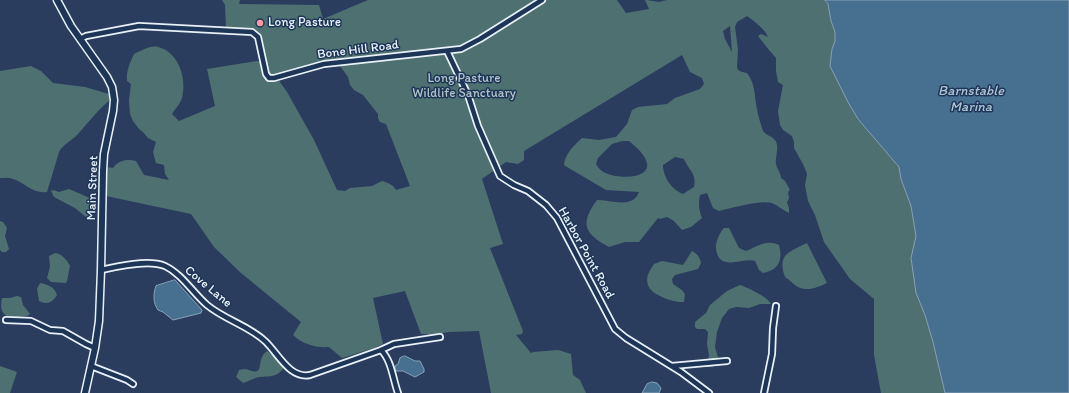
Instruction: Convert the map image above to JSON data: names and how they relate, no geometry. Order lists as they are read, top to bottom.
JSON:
{
  "streets": {
    "main road": ["Main Street"],
    "street": ["Bone Hill Road", "Harbor Point Road", "Cove Lane"]
  },
  "crossings": [
    ["Bone Hill Road", "Main Street"],
    ["Bone Hill Road", "Harbor Point Road"],
    ["Main Street", "Cove Lane"]
  ],
  "water": ["Barnstable Marina"],
  "parks": ["Long Pasture Wildlife Sanctuary"],
  "places": ["Long Pasture"]
}
